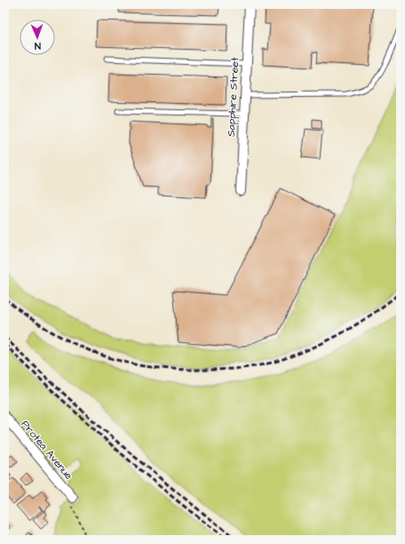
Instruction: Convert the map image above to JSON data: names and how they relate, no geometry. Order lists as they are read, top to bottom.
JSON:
{
  "streets": {
    "street": ["Sapphire Street", "Protea Avenue"]
  },
  "north": "bottom"
}
